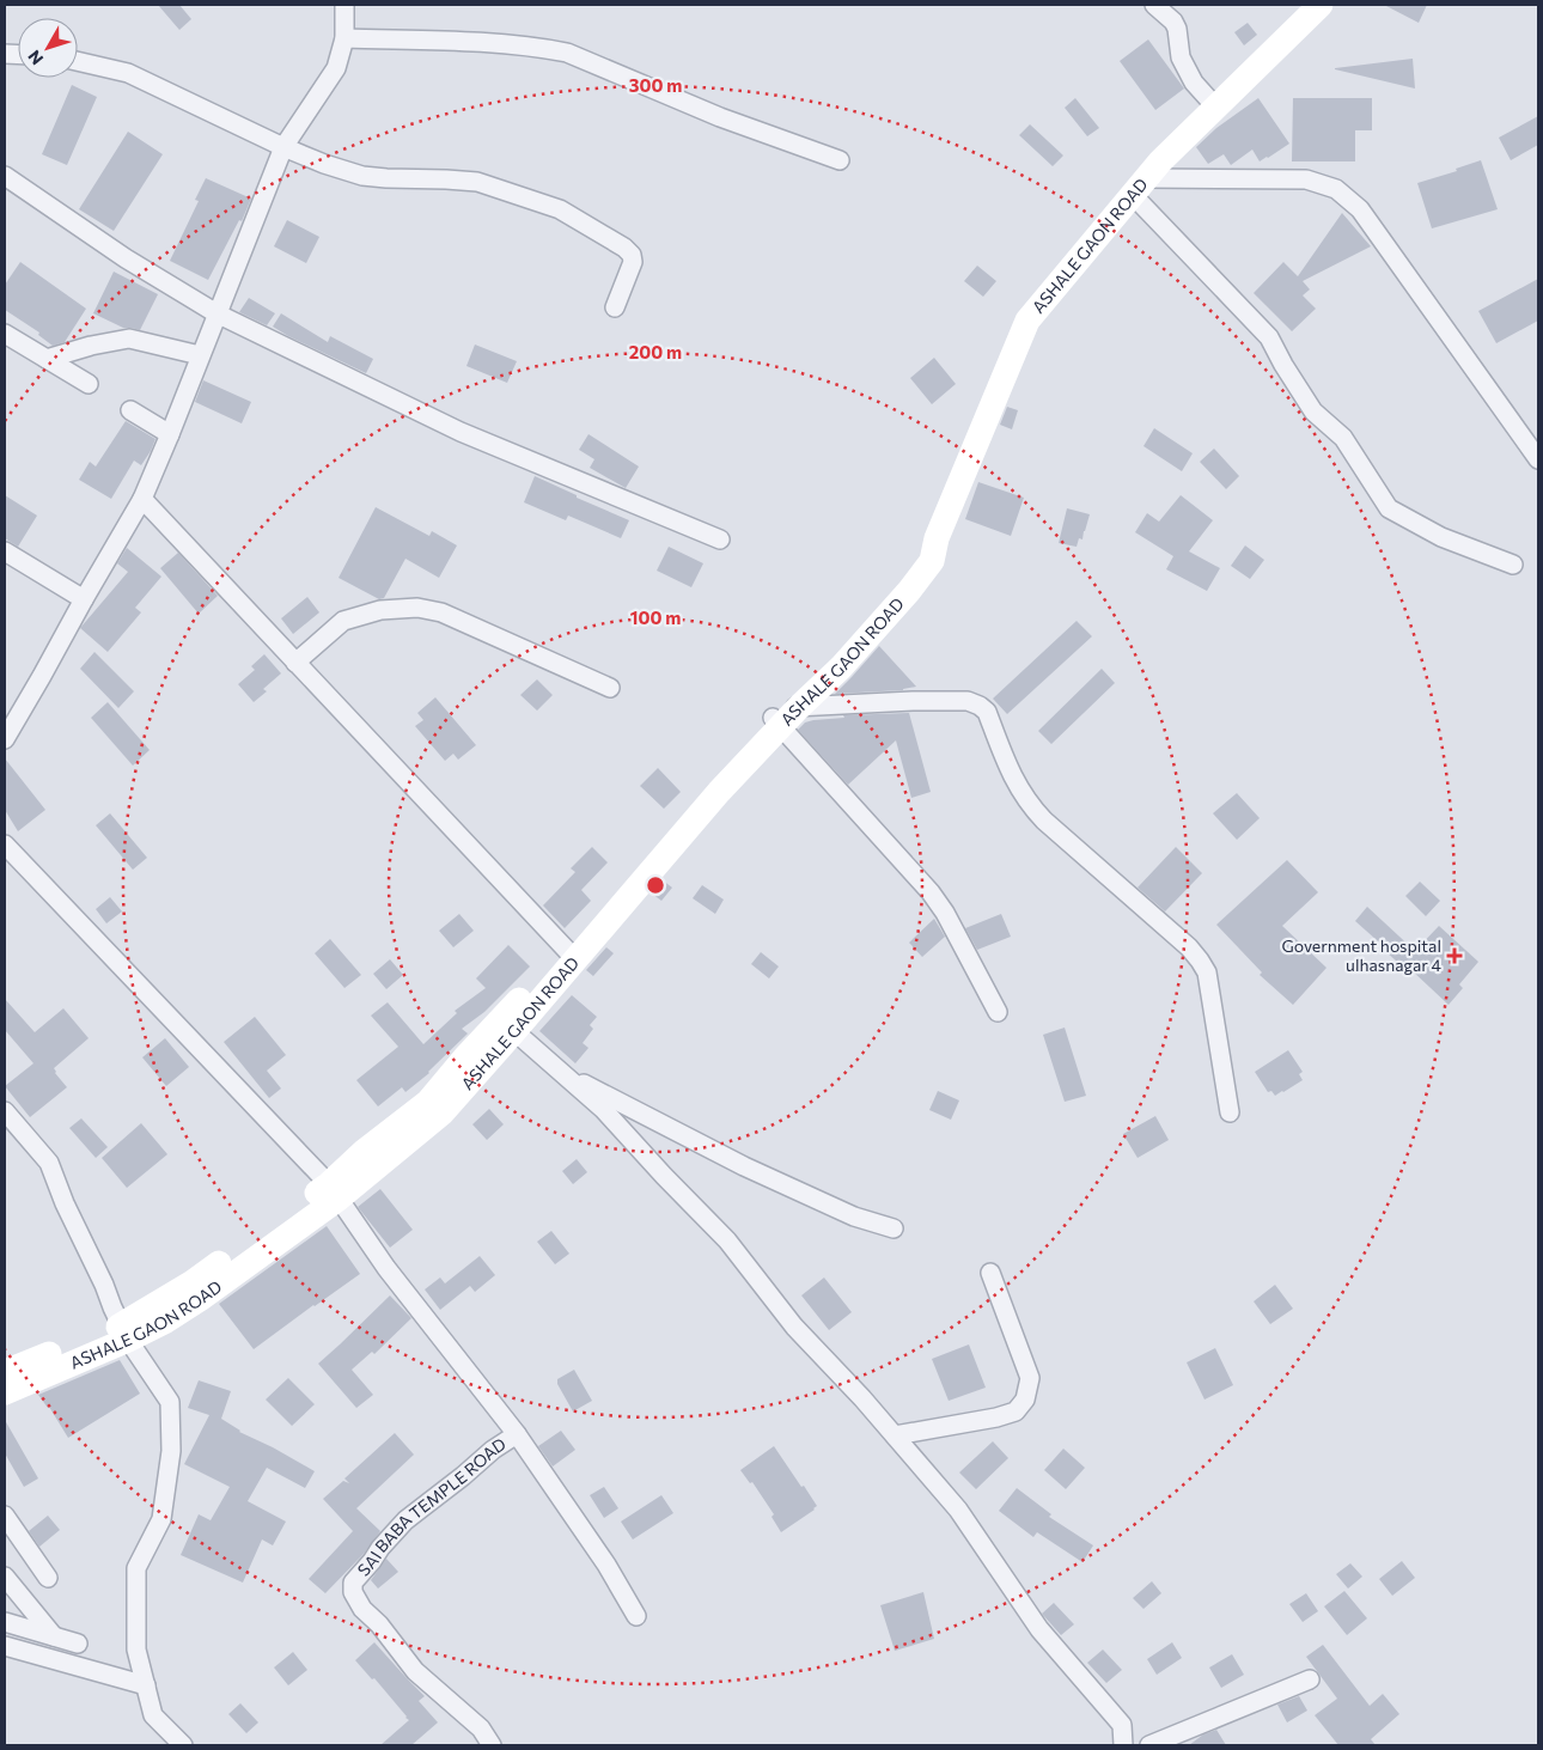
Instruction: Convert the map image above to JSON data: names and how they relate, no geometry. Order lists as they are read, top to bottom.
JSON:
{
  "streets": {
    "street": ["ASHALE GAON ROAD", "SAI BABA TEMPLE ROAD"]
  },
  "crossings": [
    ["ASHALE GAON ROAD", "SAI BABA TEMPLE ROAD"]
  ],
  "places": {
    "health": ["Government hospital ulhasnagar 4"]
  },
  "north": "bottom left",
  "rings": ["300 m", "200 m", "100 m"]
}
